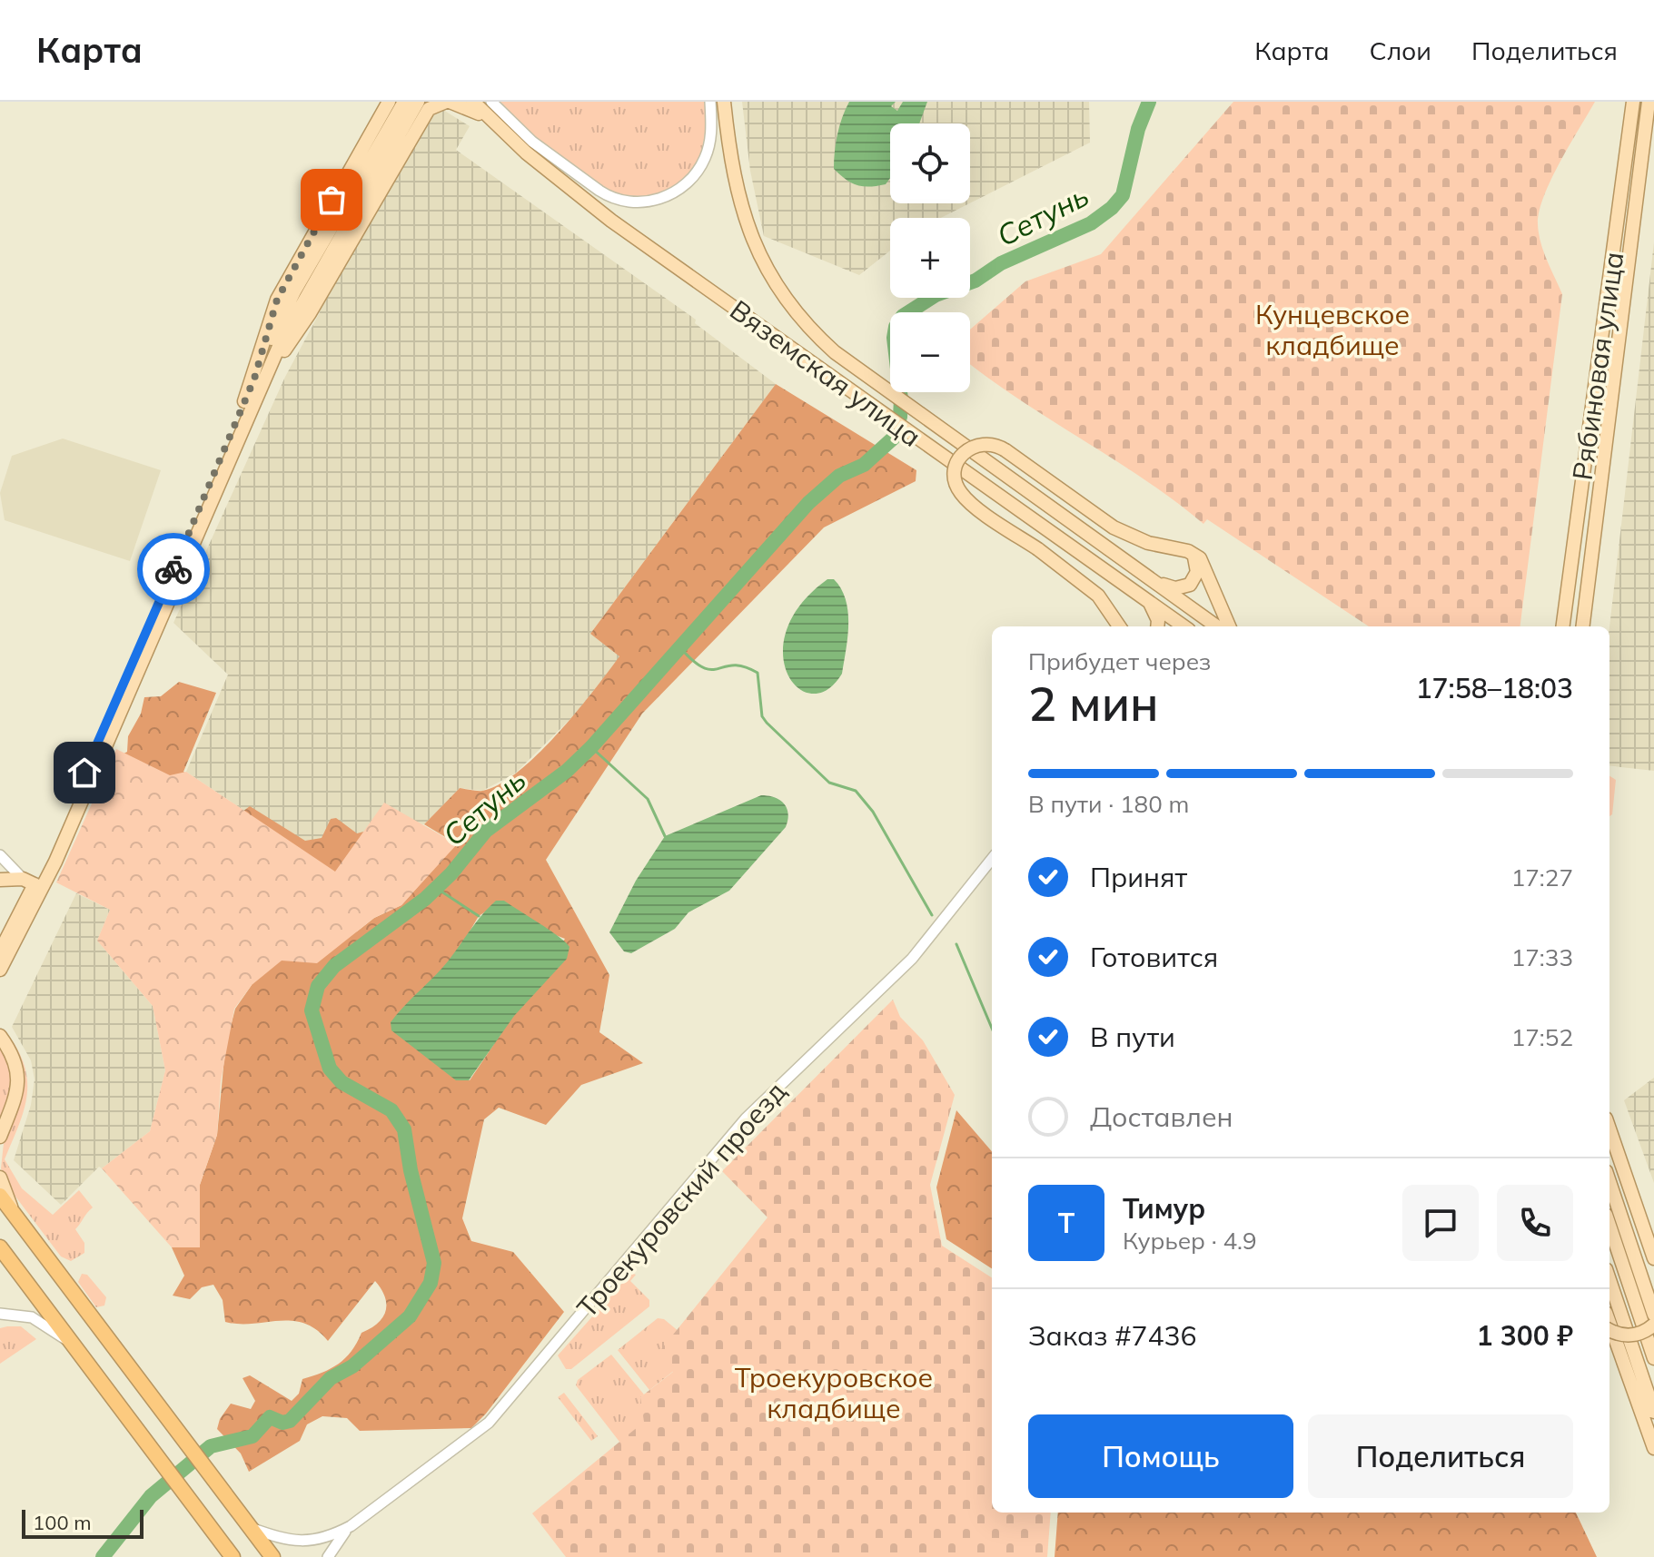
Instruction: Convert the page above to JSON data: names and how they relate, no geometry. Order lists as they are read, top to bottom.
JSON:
{
  "streets": {
    "main road": ["Рябиновая улица", "Вяземская улица"],
    "street": ["Троекуровский проезд"]
  },
  "water": ["Сетунь"],
  "parks": ["Кунцевское кладбище", "Троекуровское кладбище"],
  "scale_bar": "100 m",
  "page": {
    "header": "Карта",
    "nav": ["Карта", "Слои", "Поделиться"],
    "map_buttons": ["+", "−"],
    "heading": ["2 мин", "Прибудет через", "17:58–18:03"],
    "panel": [
      "Тимур",
      "Курьер · 4.9",
      "Заказ #7436",
      "1 300 ₽"
    ],
    "bar": "В пути · 180 m",
    "list": [
      ["Принят", "17:27"],
      ["Готовится", "17:33"],
      ["В пути", "17:52"],
      "Доставлен"
    ],
    "round": "Т",
    "buttons": ["Помощь", "Поделиться"],
    "scale": "100 m"
  }
}
